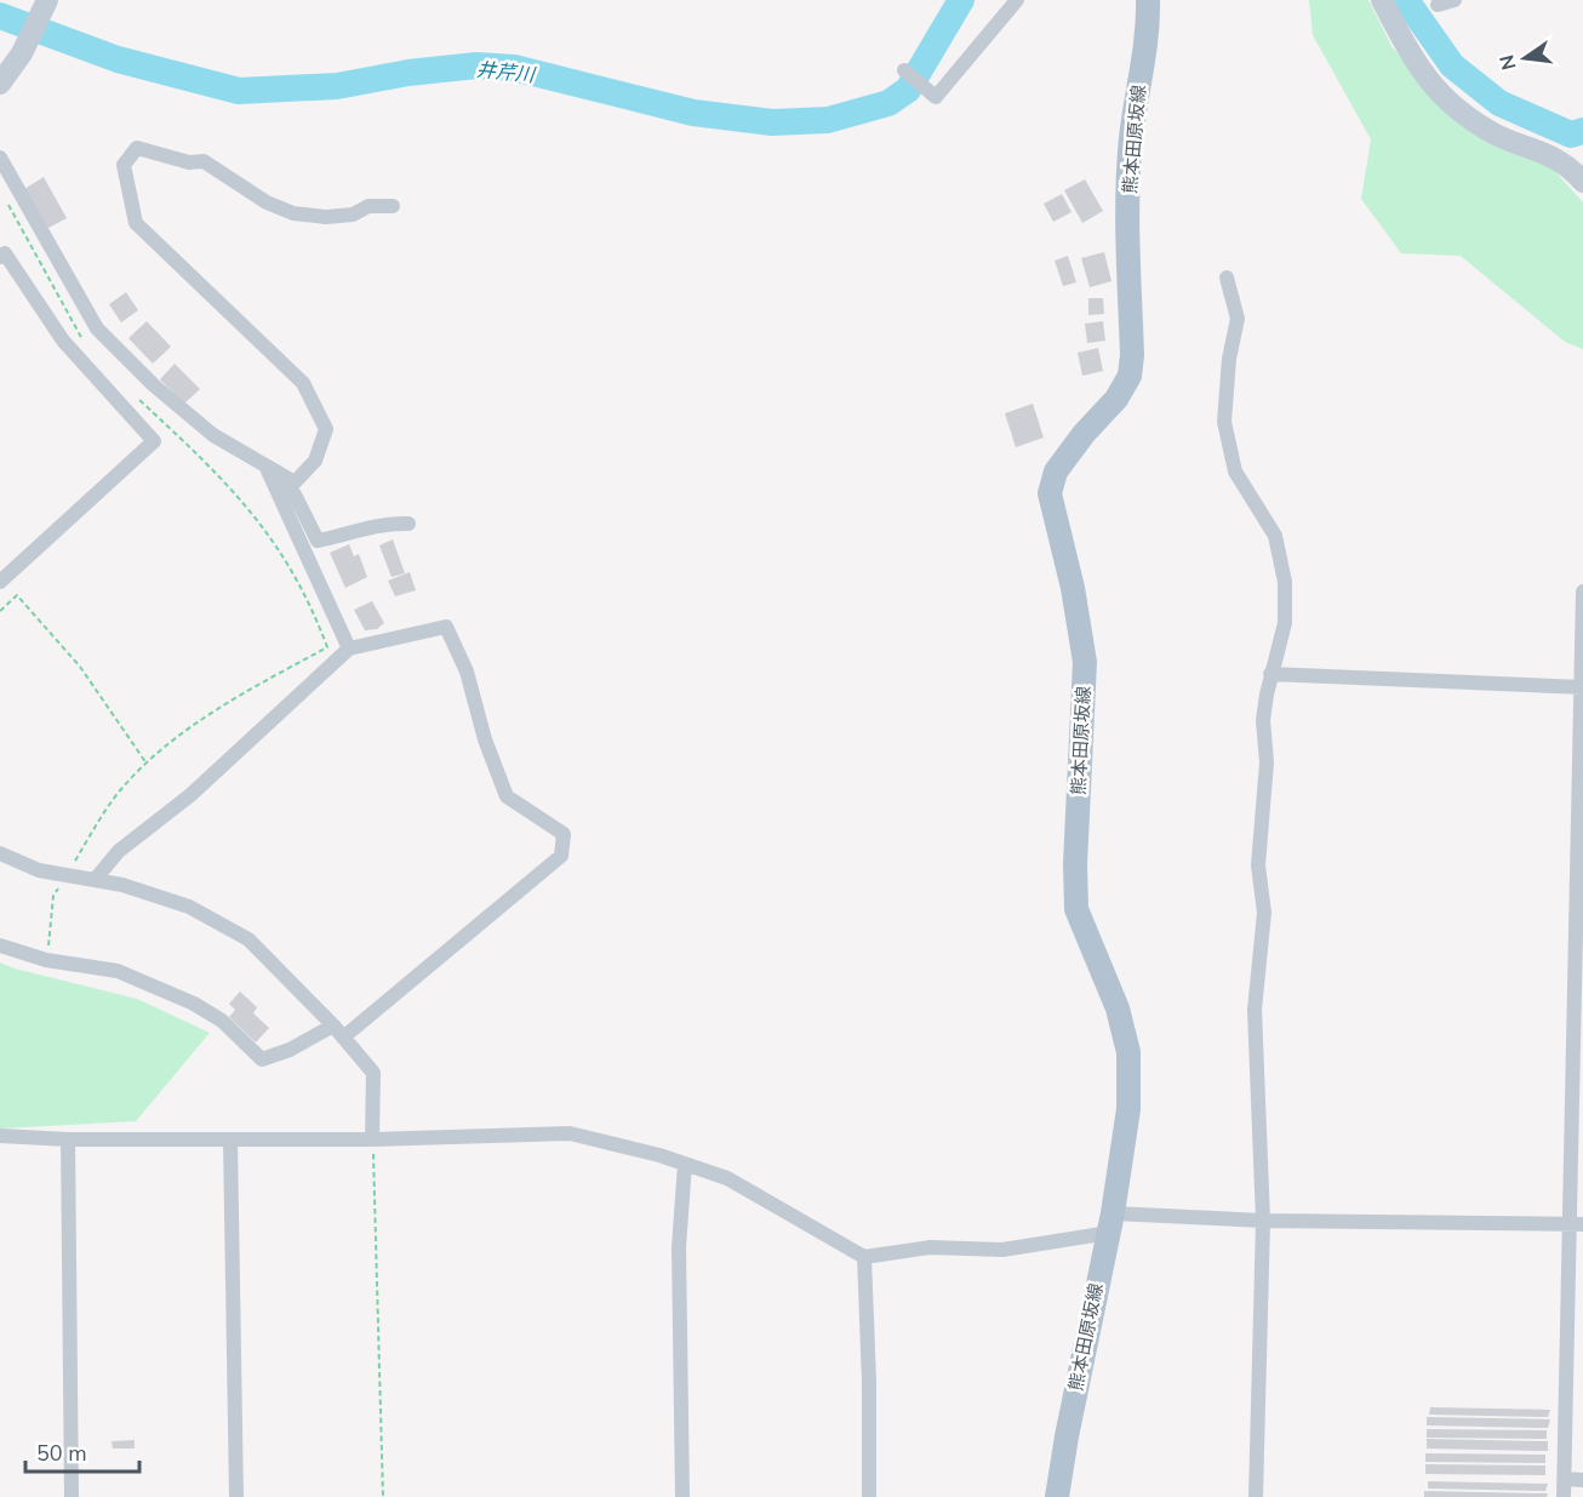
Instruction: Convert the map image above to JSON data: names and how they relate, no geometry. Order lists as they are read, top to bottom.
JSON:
{
  "streets": {
    "main road": ["熊本田原坂線"]
  },
  "water": ["井芹川"],
  "scale_bar": "50 m",
  "north": "left"
}
